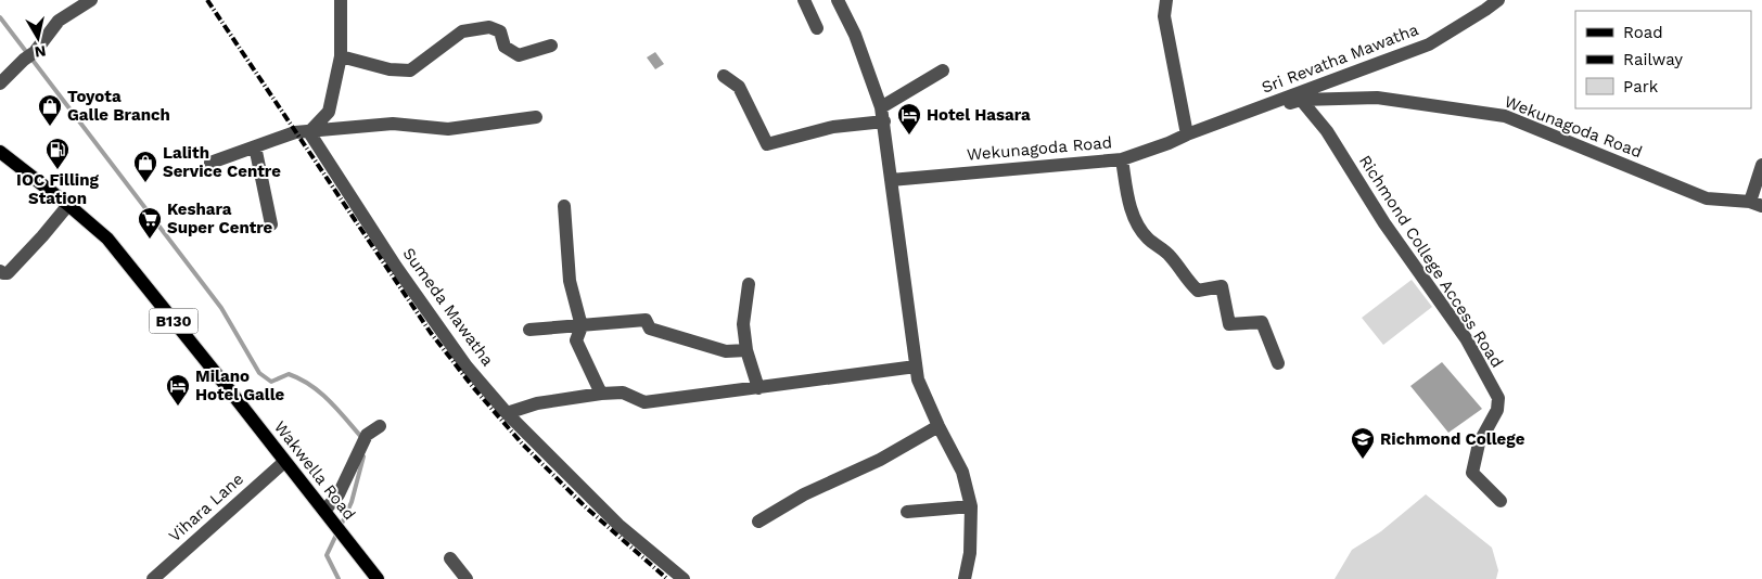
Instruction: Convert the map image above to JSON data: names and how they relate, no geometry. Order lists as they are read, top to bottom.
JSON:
{
  "streets": {
    "main road": ["B130", "Wakwella Road"],
    "street": [
      "Sri Revatha Mawatha",
      "Wekunagoda Road",
      "Richmond College Access Road",
      "Sumeda Mawatha",
      "Vihara Lane"
    ]
  },
  "crossings": [
    ["Sri Revatha Mawatha", "Wekunagoda Road"],
    ["Wekunagoda Road", "Richmond College Access Road"],
    ["Wakwella Road", "Vihara Lane"]
  ],
  "places": {
    "shop": ["Toyota Galle Branch", "Lalith Service Centre"],
    "hotel": ["Hotel Hasara", "Milano Hotel Galle"],
    "fuel station": ["IOC Filling Station"],
    "supermarket": ["Keshara Super Centre"],
    "school or university": ["Richmond College"]
  },
  "legend": ["Road", "Railway", "Park"],
  "north": "bottom"
}
